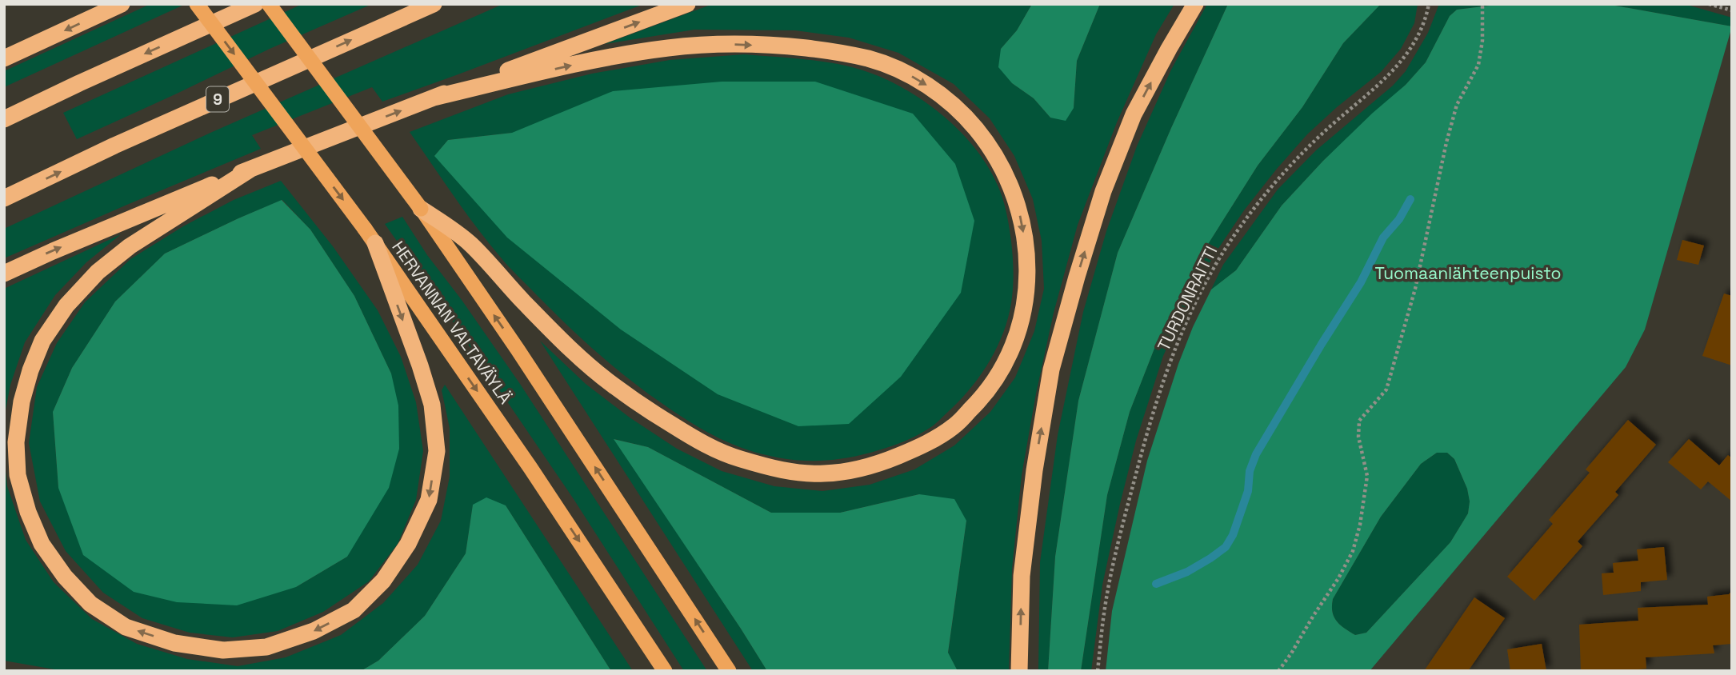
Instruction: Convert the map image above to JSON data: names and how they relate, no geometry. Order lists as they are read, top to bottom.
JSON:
{
  "streets": {
    "highway": ["9", "HERVANNAN VALTAVÄYLÄ"],
    "path": ["TURDONRAITTI"]
  },
  "parks": ["Tuomaanlähteenpuisto"]
}
